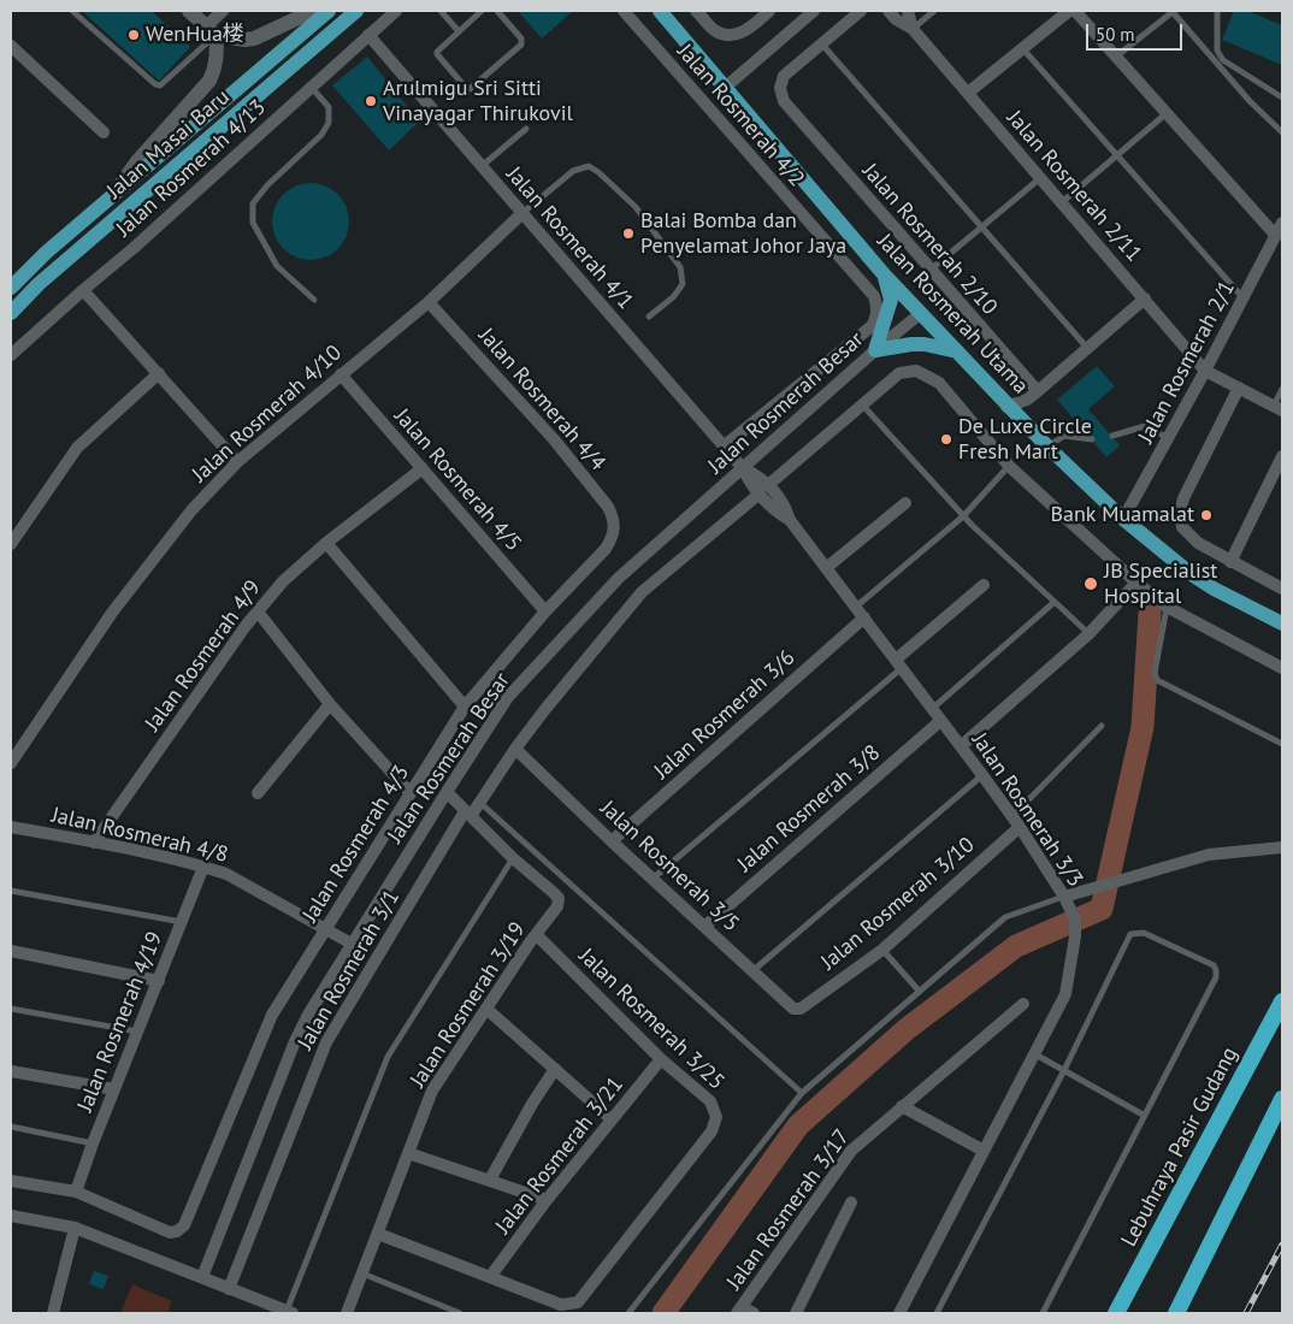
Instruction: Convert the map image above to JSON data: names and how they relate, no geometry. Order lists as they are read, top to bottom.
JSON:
{
  "streets": {
    "highway": ["Lebuhraya Pasir Gudang"],
    "main road": ["Jalan Masai Baru", "Jalan Rosmerah Utama"],
    "street": [
      "Jalan Rosmerah 4/2",
      "Jalan Rosmerah 4/13",
      "Jalan Rosmerah 2/11",
      "Jalan Rosmerah 4/1",
      "Jalan Rosmerah 2/10",
      "Jalan Rosmerah 2/1",
      "Jalan Rosmerah 4/4",
      "Jalan Rosmerah Besar",
      "Jalan Rosmerah 4/10",
      "Jalan Rosmerah 4/5",
      "Jalan Rosmerah 4/9",
      "Jalan Rosmerah 3/6",
      "Jalan Rosmerah 3/8",
      "Jalan Rosmerah 3/3",
      "Jalan Rosmerah 4/8",
      "Jalan Rosmerah 4/3",
      "Jalan Rosmerah 3/5",
      "Jalan Rosmerah 3/10",
      "Jalan Rosmerah 3/1",
      "Jalan Rosmerah 3/19",
      "Jalan Rosmerah 3/25",
      "Jalan Rosmerah 4/19",
      "Jalan Rosmerah 3/21",
      "Jalan Rosmerah 3/17"
    ]
  },
  "crossings": [
    ["Jalan Rosmerah 4/2", "Jalan Rosmerah 4/1"],
    ["Jalan Rosmerah 4/13", "Jalan Rosmerah 4/1"],
    ["Jalan Rosmerah 2/11", "Jalan Rosmerah 2/1"],
    ["Jalan Rosmerah 4/1", "Jalan Rosmerah Besar"],
    ["Jalan Rosmerah 4/1", "Jalan Rosmerah 4/10"],
    ["Jalan Rosmerah 4/1", "Jalan Rosmerah 3/3"],
    ["Jalan Rosmerah Utama", "Jalan Rosmerah 2/1"],
    ["Jalan Rosmerah Utama", "Jalan Rosmerah Besar"],
    ["Jalan Rosmerah 4/4", "Jalan Rosmerah 4/10"],
    ["Jalan Rosmerah 4/4", "Jalan Rosmerah 4/3"],
    ["Jalan Rosmerah Besar", "Jalan Rosmerah 3/3"],
    ["Jalan Rosmerah Besar", "Jalan Rosmerah 4/8"],
    ["Jalan Rosmerah Besar", "Jalan Rosmerah 3/19"],
    ["Jalan Rosmerah 4/10", "Jalan Rosmerah 4/5"],
    ["Jalan Rosmerah 4/5", "Jalan Rosmerah 4/9"],
    ["Jalan Rosmerah 4/5", "Jalan Rosmerah 4/3"],
    ["Jalan Rosmerah 4/9", "Jalan Rosmerah 4/8"],
    ["Jalan Rosmerah 3/6", "Jalan Rosmerah 3/3"],
    ["Jalan Rosmerah 3/6", "Jalan Rosmerah 3/5"],
    ["Jalan Rosmerah 3/8", "Jalan Rosmerah 3/3"],
    ["Jalan Rosmerah 3/8", "Jalan Rosmerah 3/5"],
    ["Jalan Rosmerah 3/3", "Jalan Rosmerah 3/10"],
    ["Jalan Rosmerah 3/3", "Jalan Rosmerah 3/1"],
    ["Jalan Rosmerah 4/8", "Jalan Rosmerah 4/3"],
    ["Jalan Rosmerah 4/8", "Jalan Rosmerah 4/19"],
    ["Jalan Rosmerah 4/3", "Jalan Rosmerah 4/19"],
    ["Jalan Rosmerah 3/5", "Jalan Rosmerah 3/10"],
    ["Jalan Rosmerah 3/5", "Jalan Rosmerah 3/1"],
    ["Jalan Rosmerah 3/1", "Jalan Rosmerah 3/19"],
    ["Jalan Rosmerah 3/19", "Jalan Rosmerah 3/25"],
    ["Jalan Rosmerah 3/25", "Jalan Rosmerah 3/21"]
  ],
  "places": [
    "WenHua楼",
    "Arulmigu Sri Sitti Vinayagar Thirukovil",
    "Balai Bomba dan Penyelamat Johor Jaya",
    "De Luxe Circle Fresh Mart",
    "Bank Muamalat",
    "JB Specialist Hospital"
  ],
  "scale_bar": "50 m"
}
